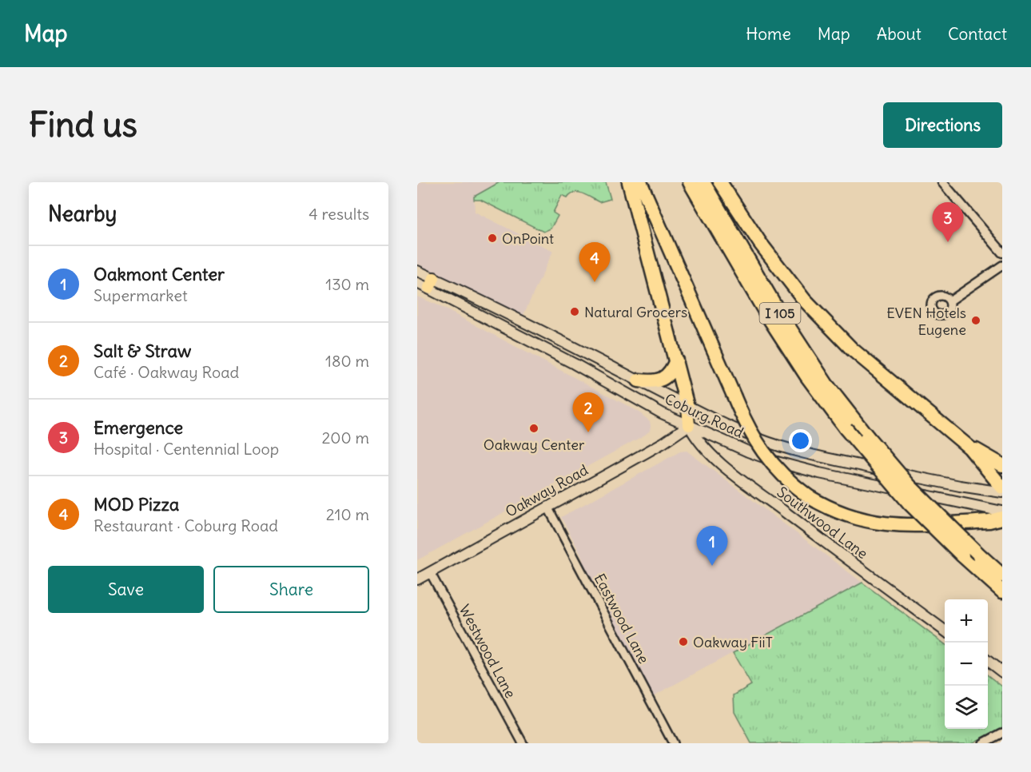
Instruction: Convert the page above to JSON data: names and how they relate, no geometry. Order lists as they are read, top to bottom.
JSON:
{
  "streets": {
    "highway": ["I 105"],
    "main road": ["Coburg Road", "Oakway Road", "Southwood Lane"],
    "street": ["Eastwood Lane", "Westwood Lane"]
  },
  "crossings": [
    ["Coburg Road", "Oakway Road"],
    ["Coburg Road", "Southwood Lane"],
    ["Oakway Road", "Southwood Lane"],
    ["Oakway Road", "Eastwood Lane"],
    ["Oakway Road", "Westwood Lane"]
  ],
  "places": [
    "OnPoint",
    "Natural Grocers",
    "EVEN Hotels Eugene",
    "Oakway Center",
    "Oakway FiiT"
  ],
  "page": {
    "header": "Map",
    "nav": [
      "Home",
      "Map",
      "About",
      "Contact"
    ],
    "buttons": [
      "Directions",
      ["Save", "Share"]
    ],
    "title": "Find us",
    "heading": ["Nearby", "4 results"],
    "pins": [
      "3",
      "4",
      "2",
      "1"
    ],
    "list": [
      {
        "mark": "1",
        "name": "Oakmont Center",
        "note": "Supermarket",
        "value": "130 m"
      },
      {
        "mark": "2",
        "name": "Salt & Straw",
        "note": "Café · Oakway Road",
        "value": "180 m"
      },
      {
        "mark": "3",
        "name": "Emergence",
        "note": "Hospital · Centennial Loop",
        "value": "200 m"
      },
      {
        "mark": "4",
        "name": "MOD Pizza",
        "note": "Restaurant · Coburg Road",
        "value": "210 m"
      }
    ],
    "map_buttons": ["+", "−"]
  }
}
